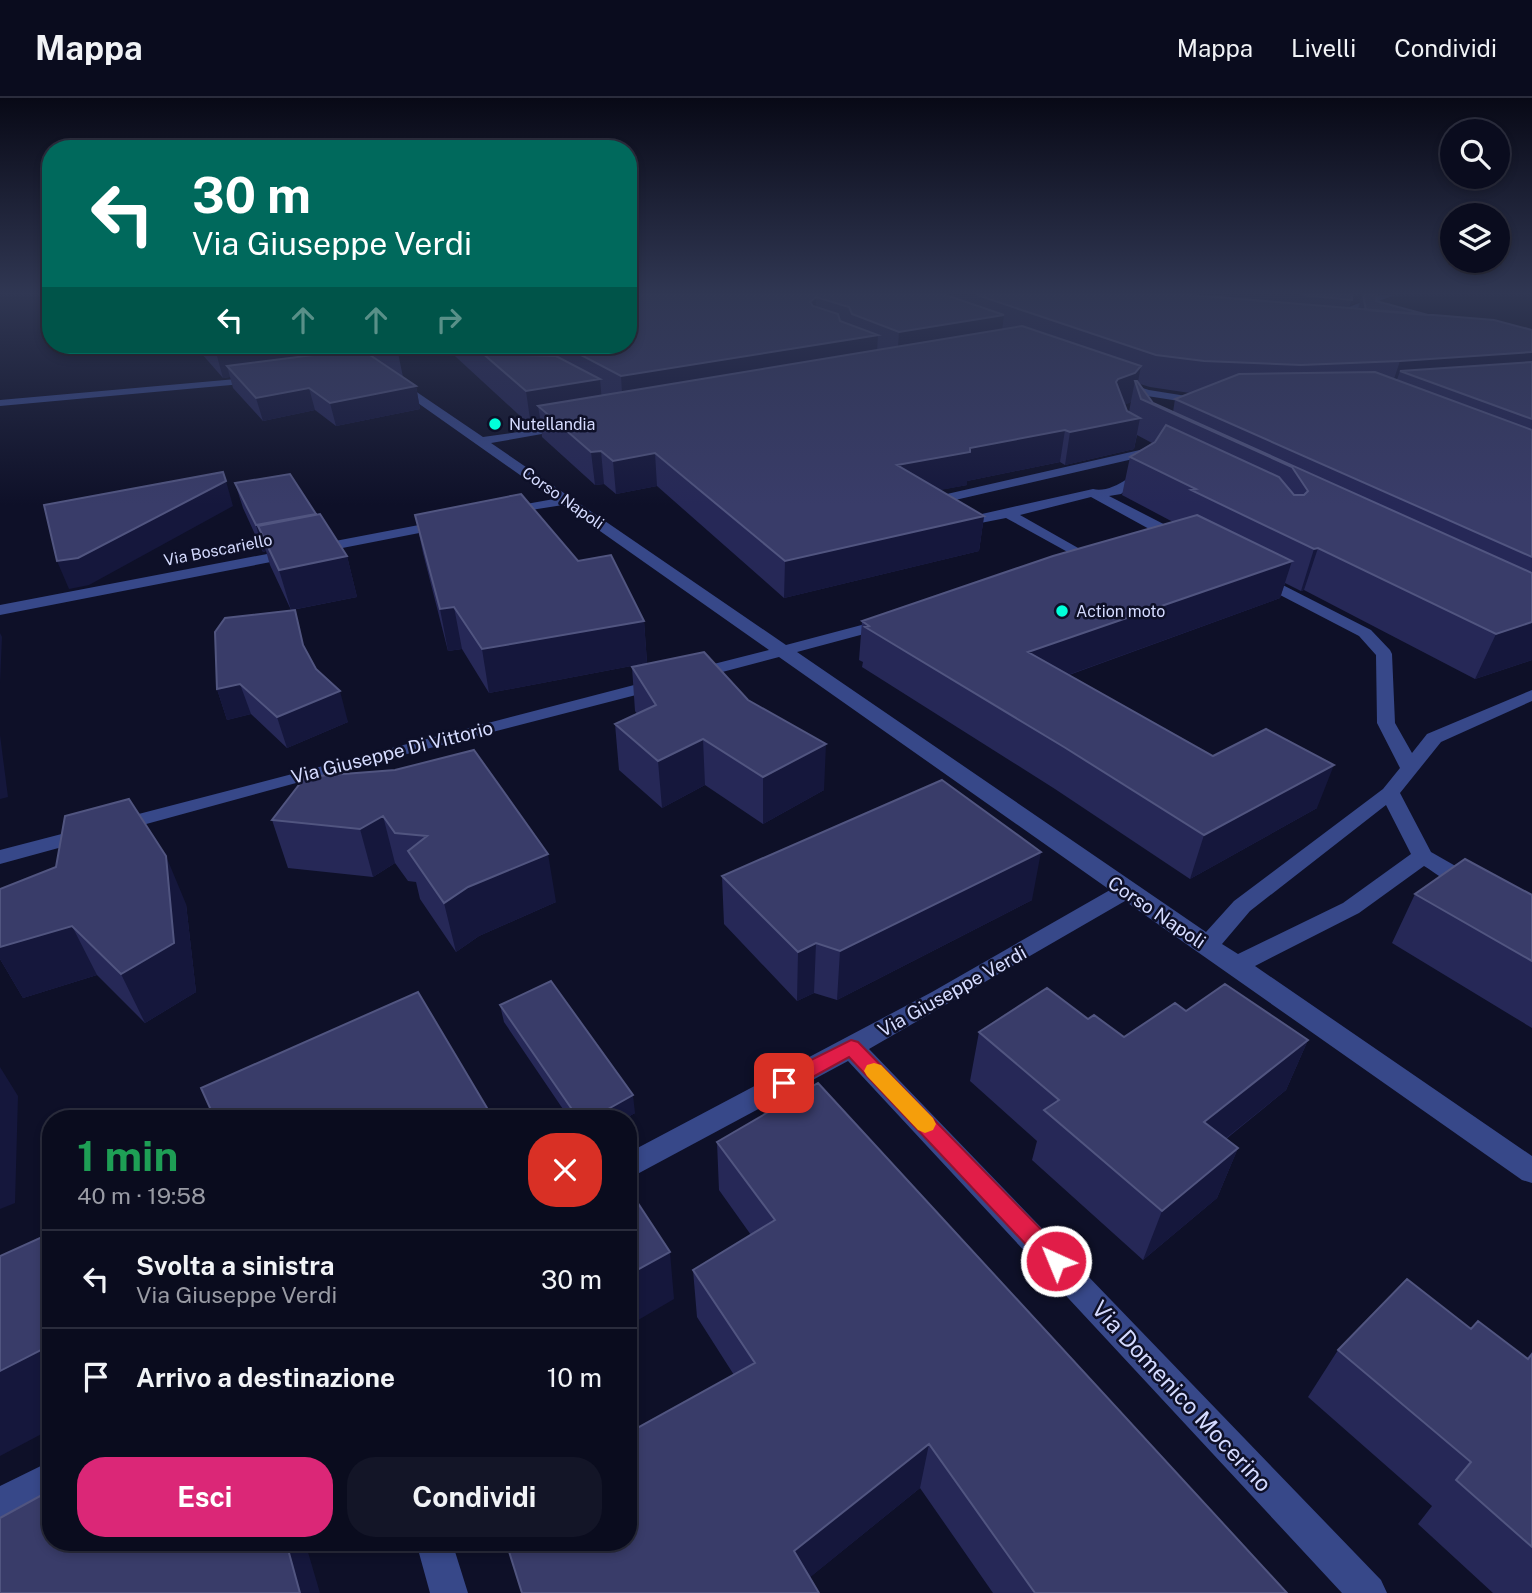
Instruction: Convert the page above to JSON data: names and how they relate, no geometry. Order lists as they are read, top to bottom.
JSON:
{
  "streets": {
    "street": [
      "Corso Napoli",
      "Via Boscariello",
      "Via Giuseppe Di Vittorio",
      "Via Giuseppe Verdi",
      "Via Domenico Mocerino"
    ]
  },
  "crossings": [
    ["Corso Napoli", "Via Giuseppe Di Vittorio"],
    ["Corso Napoli", "Via Giuseppe Verdi"],
    ["Via Giuseppe Verdi", "Via Domenico Mocerino"]
  ],
  "places": ["Nutellandia", "Action moto"],
  "page": {
    "header": "Mappa",
    "nav": ["Mappa", "Livelli", "Condividi"],
    "turn": ["30 m", "Via Giuseppe Verdi"],
    "heading": ["1 min", "40 m · 19:58"],
    "list": [
      {
        "name": "Svolta a sinistra",
        "note": "Via Giuseppe Verdi",
        "value": "30 m"
      },
      {
        "name": "Arrivo a destinazione",
        "value": "10 m"
      }
    ],
    "buttons": ["Esci", "Condividi"]
  }
}
